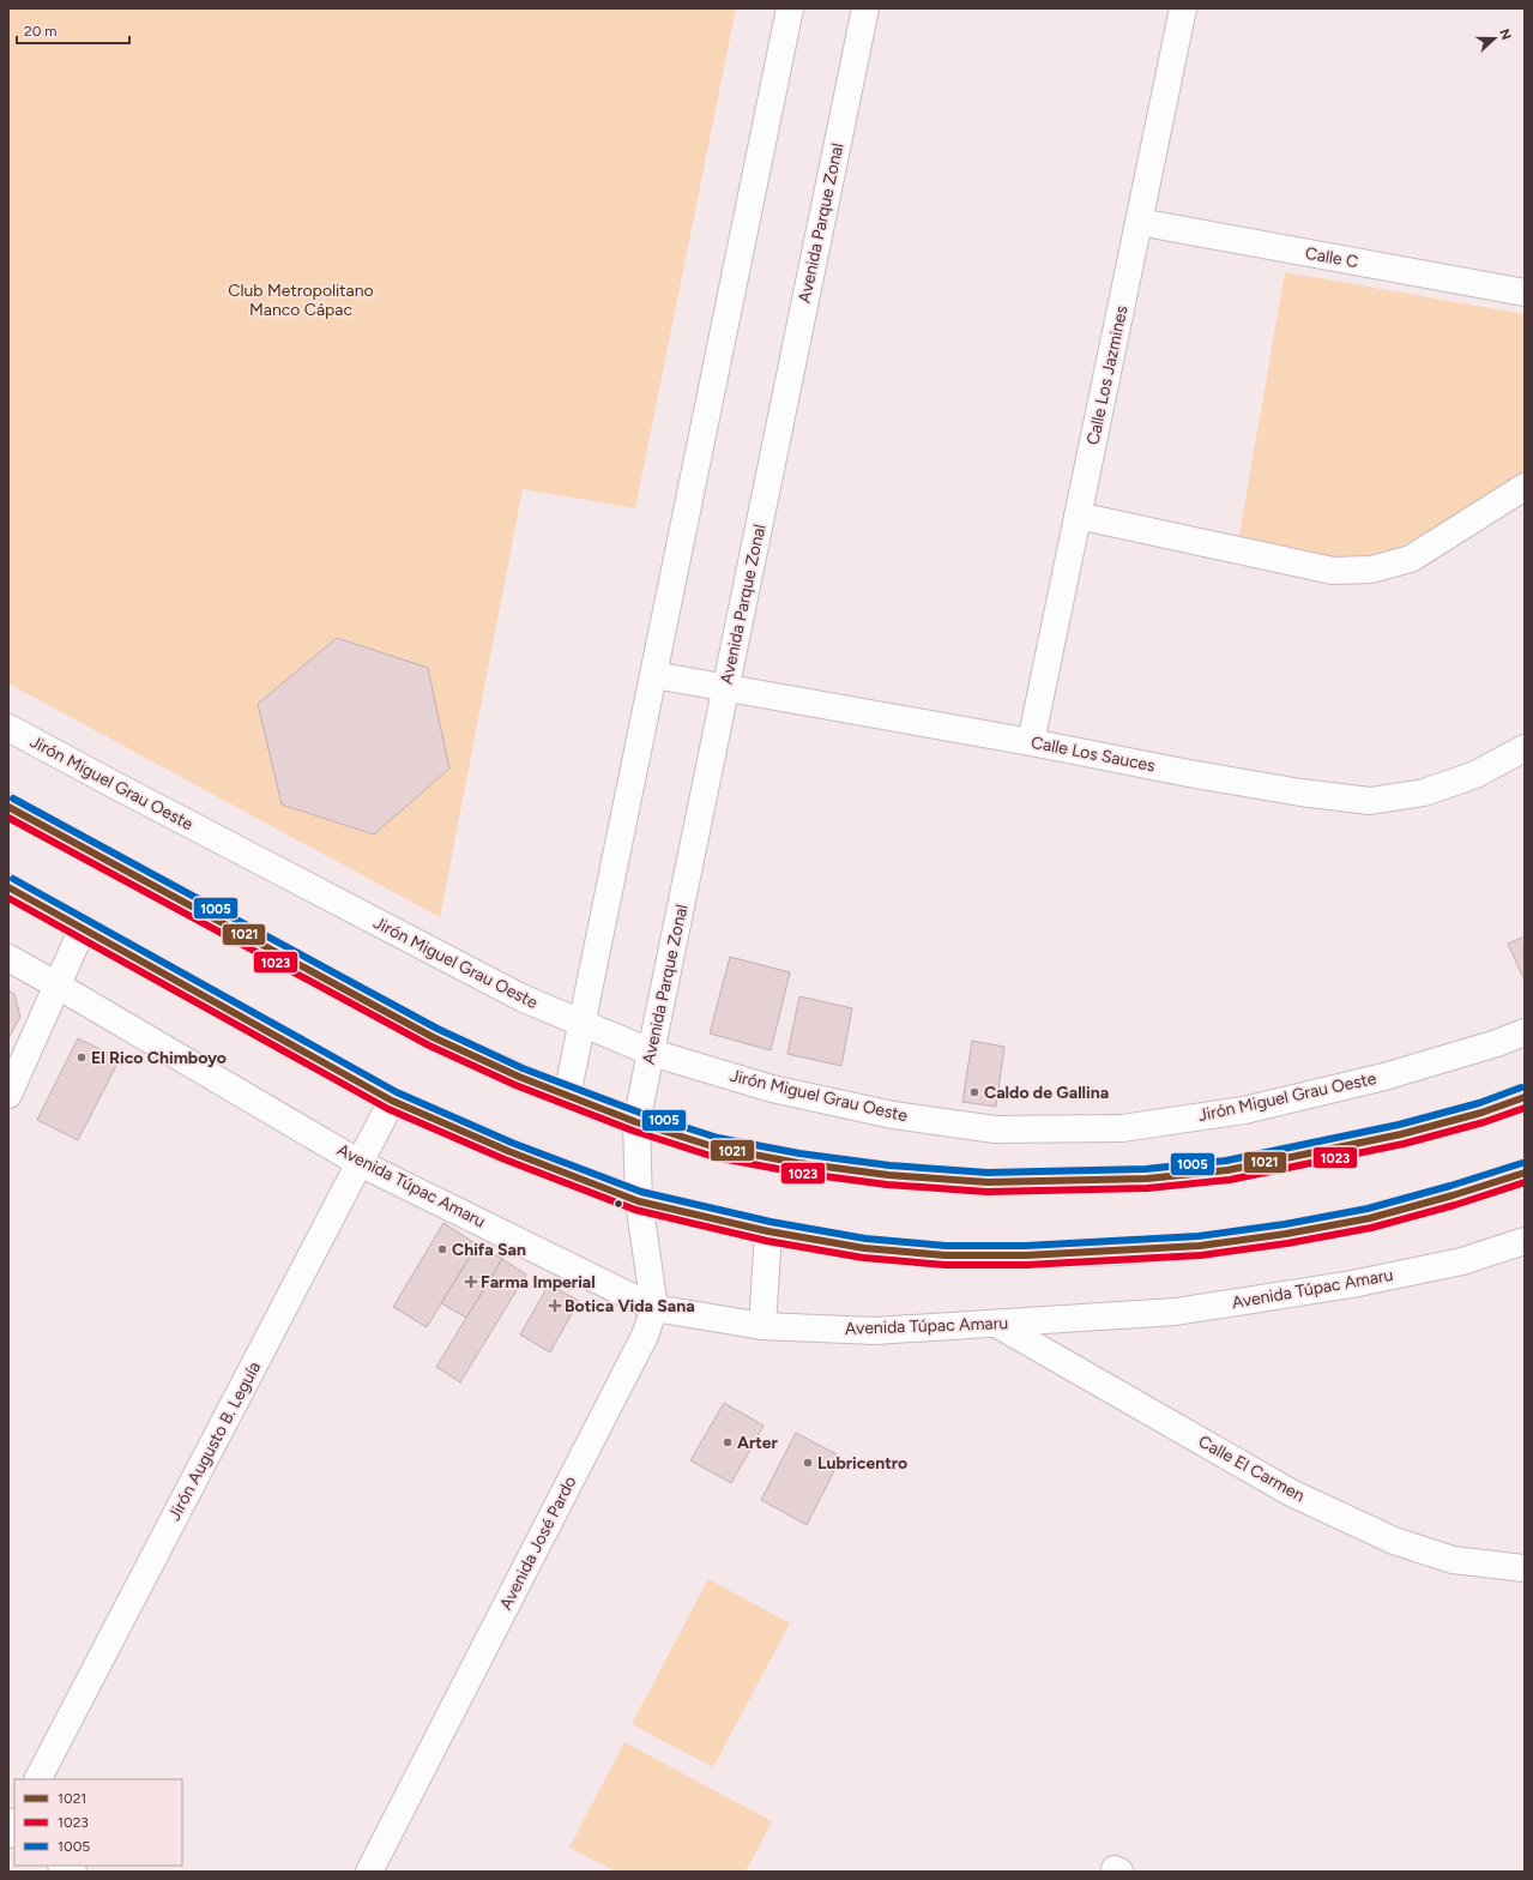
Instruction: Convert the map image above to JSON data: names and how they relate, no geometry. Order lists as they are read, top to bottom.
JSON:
{
  "streets": {
    "main road": [
      "Avenida Parque Zonal",
      "Calle C",
      "Calle Los Jazmines",
      "Calle Los Sauces",
      "Jirón Miguel Grau Oeste",
      "Avenida Túpac Amaru",
      "Jirón Augusto B. Leguía",
      "Calle El Carmen",
      "Avenida José Pardo"
    ]
  },
  "crossings": [
    ["Avenida Parque Zonal", "Calle Los Sauces"],
    ["Avenida Parque Zonal", "Jirón Miguel Grau Oeste"],
    ["Avenida Parque Zonal", "Avenida José Pardo"],
    ["Calle C", "Calle Los Jazmines"],
    ["Calle Los Jazmines", "Calle Los Sauces"],
    ["Avenida Túpac Amaru", "Jirón Augusto B. Leguía"],
    ["Avenida Túpac Amaru", "Calle El Carmen"],
    ["Avenida Túpac Amaru", "Avenida José Pardo"]
  ],
  "parks": ["Club Metropolitano Manco Cápac"],
  "places": {
    "other": [
      "El Rico Chimboyo",
      "Caldo de Gallina",
      "Chifa San",
      "Arter",
      "Lubricentro"
    ],
    "health": ["Farma Imperial", "Botica Vida Sana"]
  },
  "lines": ["transit line 1005", "transit line 1021", "transit line 1023"],
  "legend": ["1021", "1023", "1005"],
  "scale_bar": "20 m",
  "north": "right"
}
